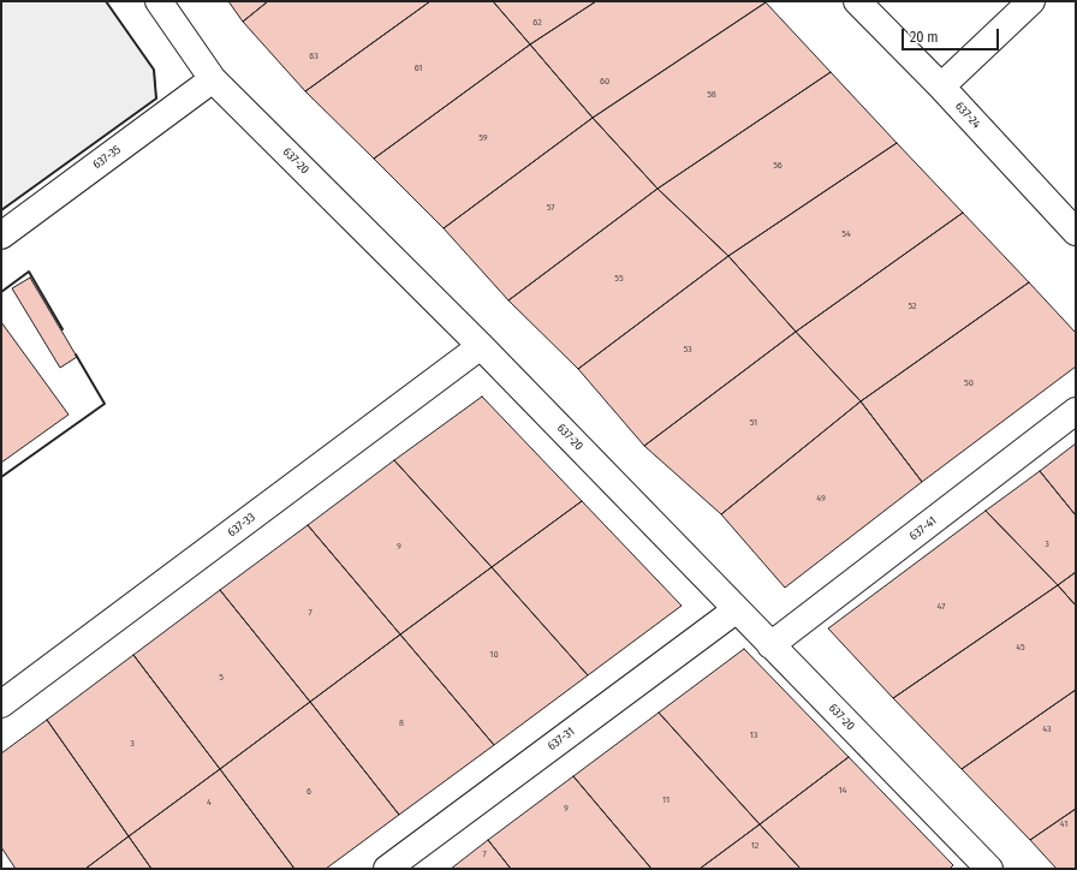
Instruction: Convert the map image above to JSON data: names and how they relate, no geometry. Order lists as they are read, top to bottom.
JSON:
{
  "streets": {
    "street": [
      "637-24",
      "637-35",
      "637-20",
      "637-33",
      "637-41",
      "637-31"
    ]
  },
  "crossings": [
    ["637-35", "637-20"],
    ["637-20", "637-33"],
    ["637-20", "637-41"],
    ["637-20", "637-31"]
  ],
  "house_numbers": [
    "62",
    "63",
    "61",
    "60",
    "58",
    "59",
    "56",
    "57",
    "54",
    "55",
    "52",
    "53",
    "50",
    "51",
    "49",
    "3",
    "9",
    "47",
    "7",
    "45",
    "10",
    "5",
    "8",
    "43",
    "13",
    "3",
    "14",
    "6",
    "11",
    "4",
    "9",
    "41",
    "12",
    "7"
  ],
  "scale_bar": "20 m"
}
